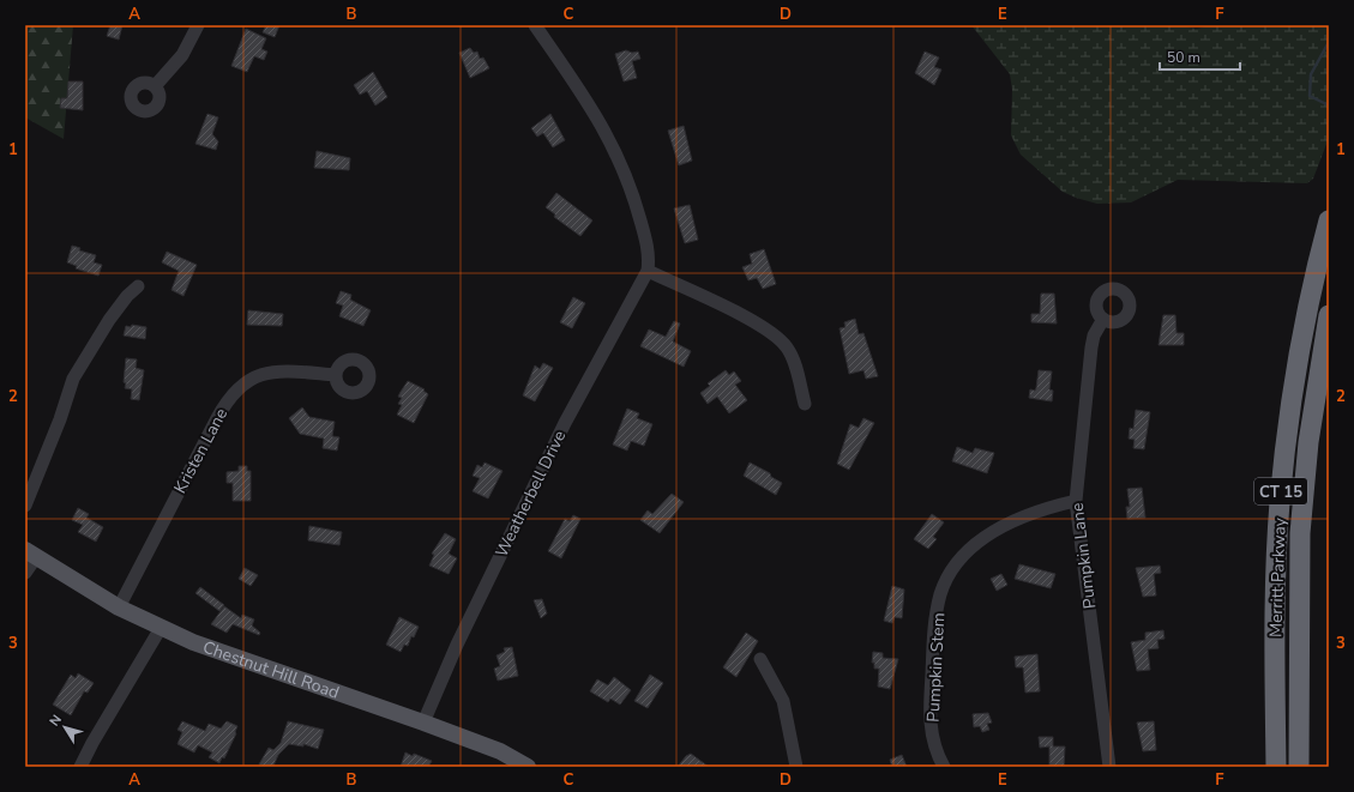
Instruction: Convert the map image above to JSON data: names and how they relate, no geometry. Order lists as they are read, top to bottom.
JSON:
{
  "streets": {
    "highway": ["CT 15", "Merritt Parkway"],
    "main road": ["Chestnut Hill Road"],
    "street": [
      "Kristen Lane",
      "Weatherbell Drive",
      "Pumpkin Lane",
      "Pumpkin Stem"
    ]
  },
  "crossings": [
    ["Kristen Lane", "Chestnut Hill Road"],
    ["Weatherbell Drive", "Chestnut Hill Road"],
    ["Pumpkin Lane", "Pumpkin Stem"]
  ],
  "scale_bar": "50 m",
  "north": "top left",
  "grid": {
    "columns": [
      "A",
      "B",
      "C",
      "D",
      "E",
      "F"
    ],
    "rows": ["1", "2", "3"]
  }
}
